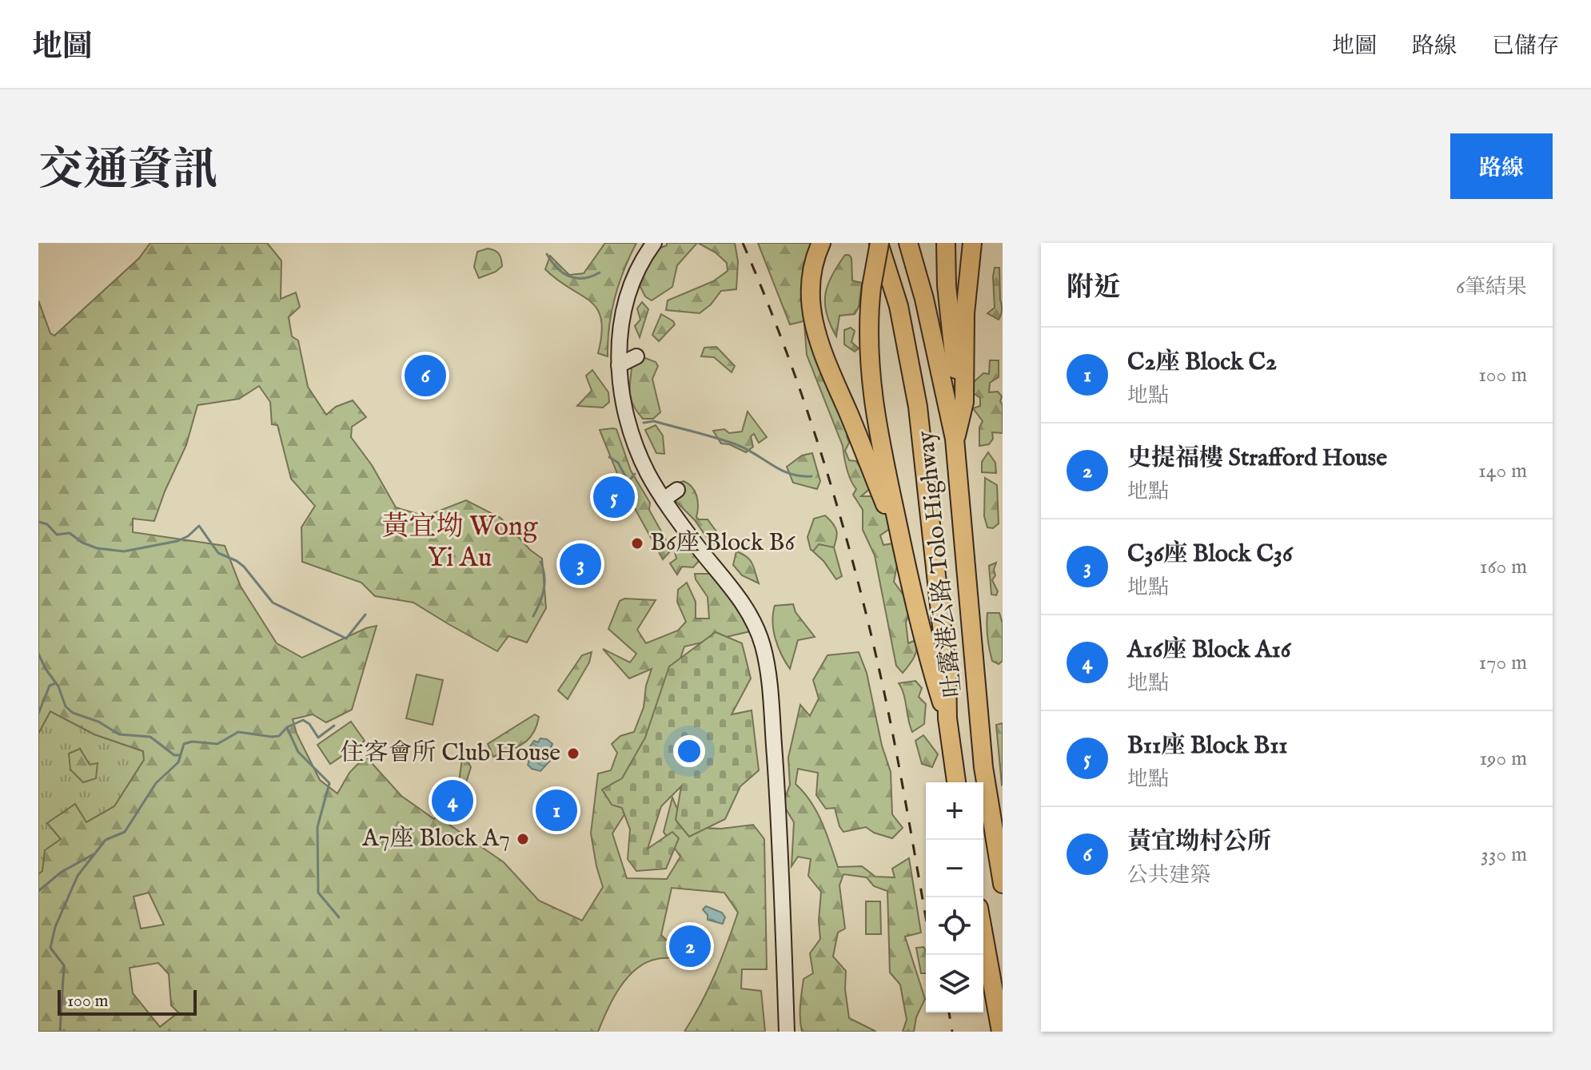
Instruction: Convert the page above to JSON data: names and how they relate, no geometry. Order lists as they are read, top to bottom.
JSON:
{
  "streets": {
    "highway": ["吐露港公路 Tolo Highway"]
  },
  "districts": ["黃宜坳 Wong Yi Au"],
  "places": ["B6座 Block B6", "住客會所 Club House", "A7座 Block A7"],
  "scale_bar": "100 m",
  "page": {
    "header": "地圖",
    "nav": ["地圖", "路線", "已儲存"],
    "title": "交通資訊",
    "buttons": "路線",
    "heading": ["附近", "6筆結果"],
    "list": [
      {
        "mark": "1",
        "name": "C2座 Block C2",
        "note": "地點",
        "value": "100 m"
      },
      {
        "mark": "2",
        "name": "史提福樓 Strafford House",
        "note": "地點",
        "value": "140 m"
      },
      {
        "mark": "3",
        "name": "C36座 Block C36",
        "note": "地點",
        "value": "160 m"
      },
      {
        "mark": "4",
        "name": "A16座 Block A16",
        "note": "地點",
        "value": "170 m"
      },
      {
        "mark": "5",
        "name": "B11座 Block B11",
        "note": "地點",
        "value": "190 m"
      },
      {
        "mark": "6",
        "name": "黃宜坳村公所",
        "note": "公共建築",
        "value": "330 m"
      }
    ],
    "pins": [
      "6",
      "5",
      "3",
      "4",
      "1",
      "2"
    ],
    "map_buttons": ["+", "−"],
    "scale": "100 m"
  }
}
